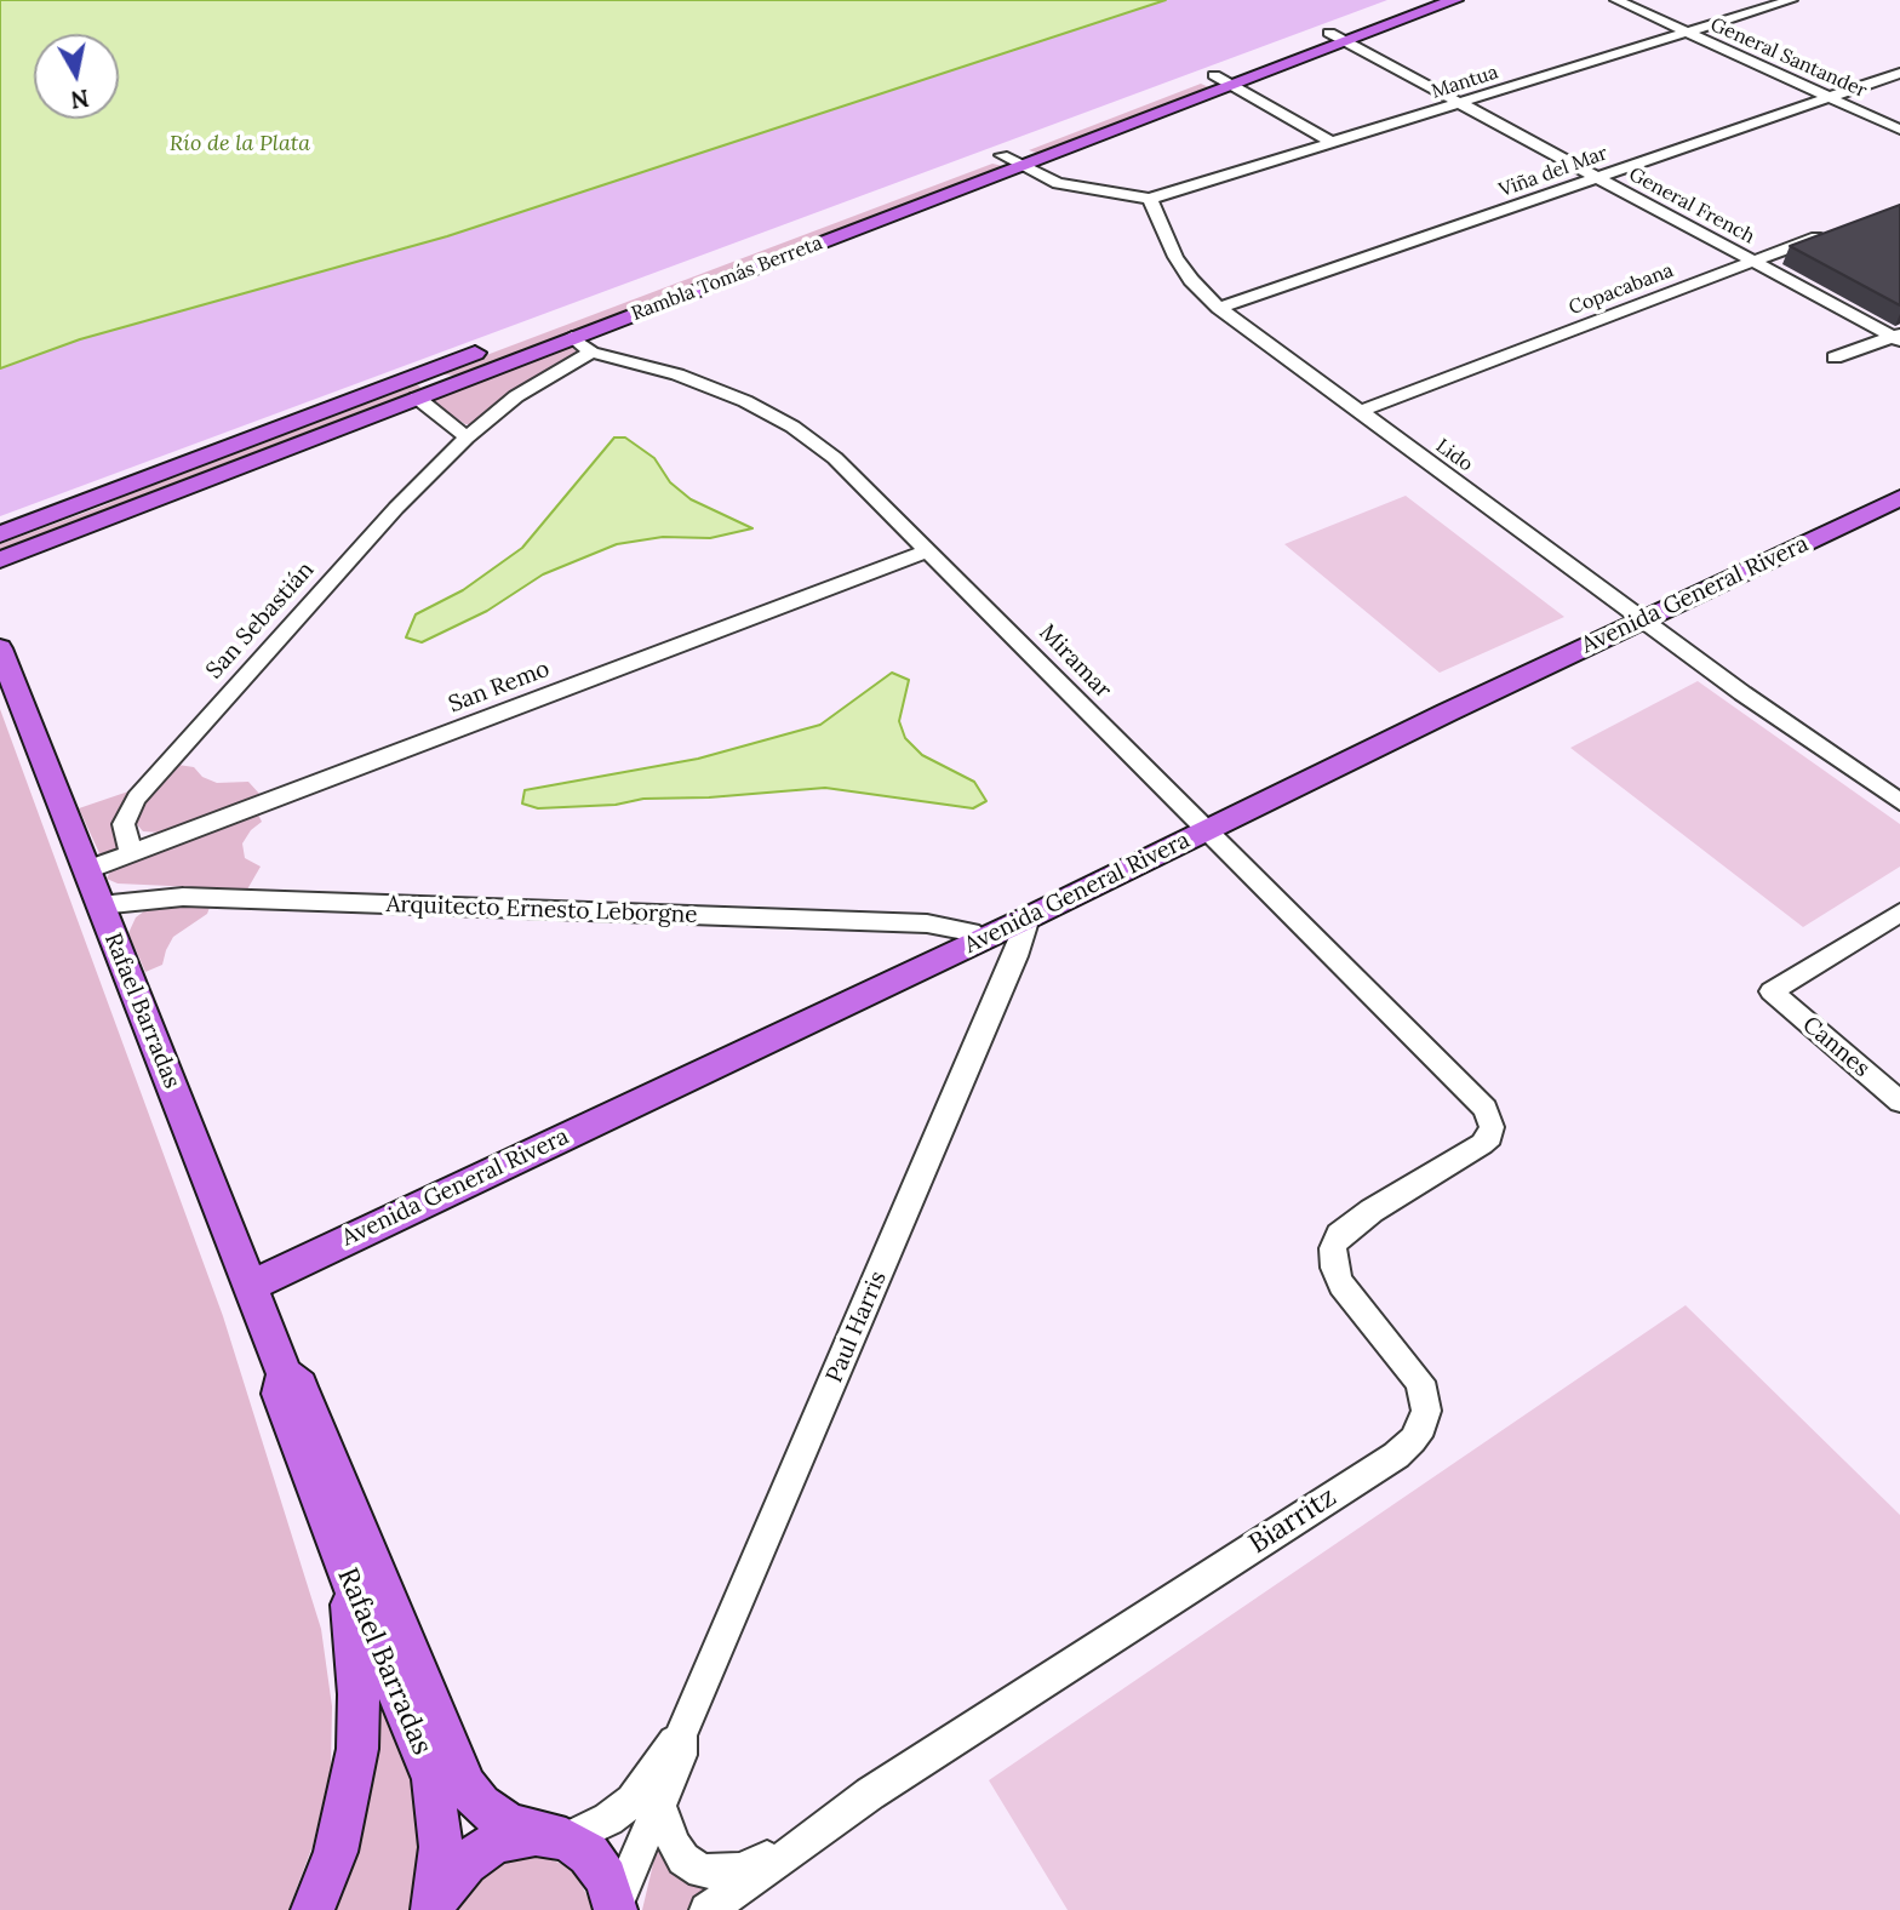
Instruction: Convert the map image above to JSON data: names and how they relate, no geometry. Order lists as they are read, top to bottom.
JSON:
{
  "streets": {
    "main road": ["Rambla Tomás Berreta", "Avenida General Rivera", "Rafael Barradas"],
    "street": [
      "General Santander",
      "Mantua",
      "Viña del Mar",
      "General French",
      "Copacabana",
      "Lido",
      "San Sebastián",
      "Miramar",
      "San Remo",
      "Arquitecto Ernesto Leborgne",
      "Cannes",
      "Paul Harris",
      "Biarritz"
    ]
  },
  "crossings": [
    ["General Santander", "Mantua"],
    ["General Santander", "Viña del Mar"],
    ["Mantua", "General French"],
    ["Mantua", "Lido"],
    ["Viña del Mar", "General French"],
    ["Viña del Mar", "Lido"],
    ["General French", "Rambla Tomás Berreta"],
    ["General French", "Copacabana"],
    ["Rambla Tomás Berreta", "Miramar"],
    ["Copacabana", "Lido"],
    ["Lido", "Avenida General Rivera"],
    ["Avenida General Rivera", "Miramar"],
    ["Avenida General Rivera", "Arquitecto Ernesto Leborgne"],
    ["Avenida General Rivera", "Rafael Barradas"],
    ["Avenida General Rivera", "Paul Harris"],
    ["San Sebastián", "Miramar"],
    ["San Sebastián", "San Remo"],
    ["Miramar", "San Remo"],
    ["Miramar", "Biarritz"],
    ["San Remo", "Rafael Barradas"],
    ["Arquitecto Ernesto Leborgne", "Rafael Barradas"],
    ["Rafael Barradas", "Paul Harris"],
    ["Paul Harris", "Biarritz"]
  ],
  "water": ["Río de la Plata"],
  "north": "bottom"
}
